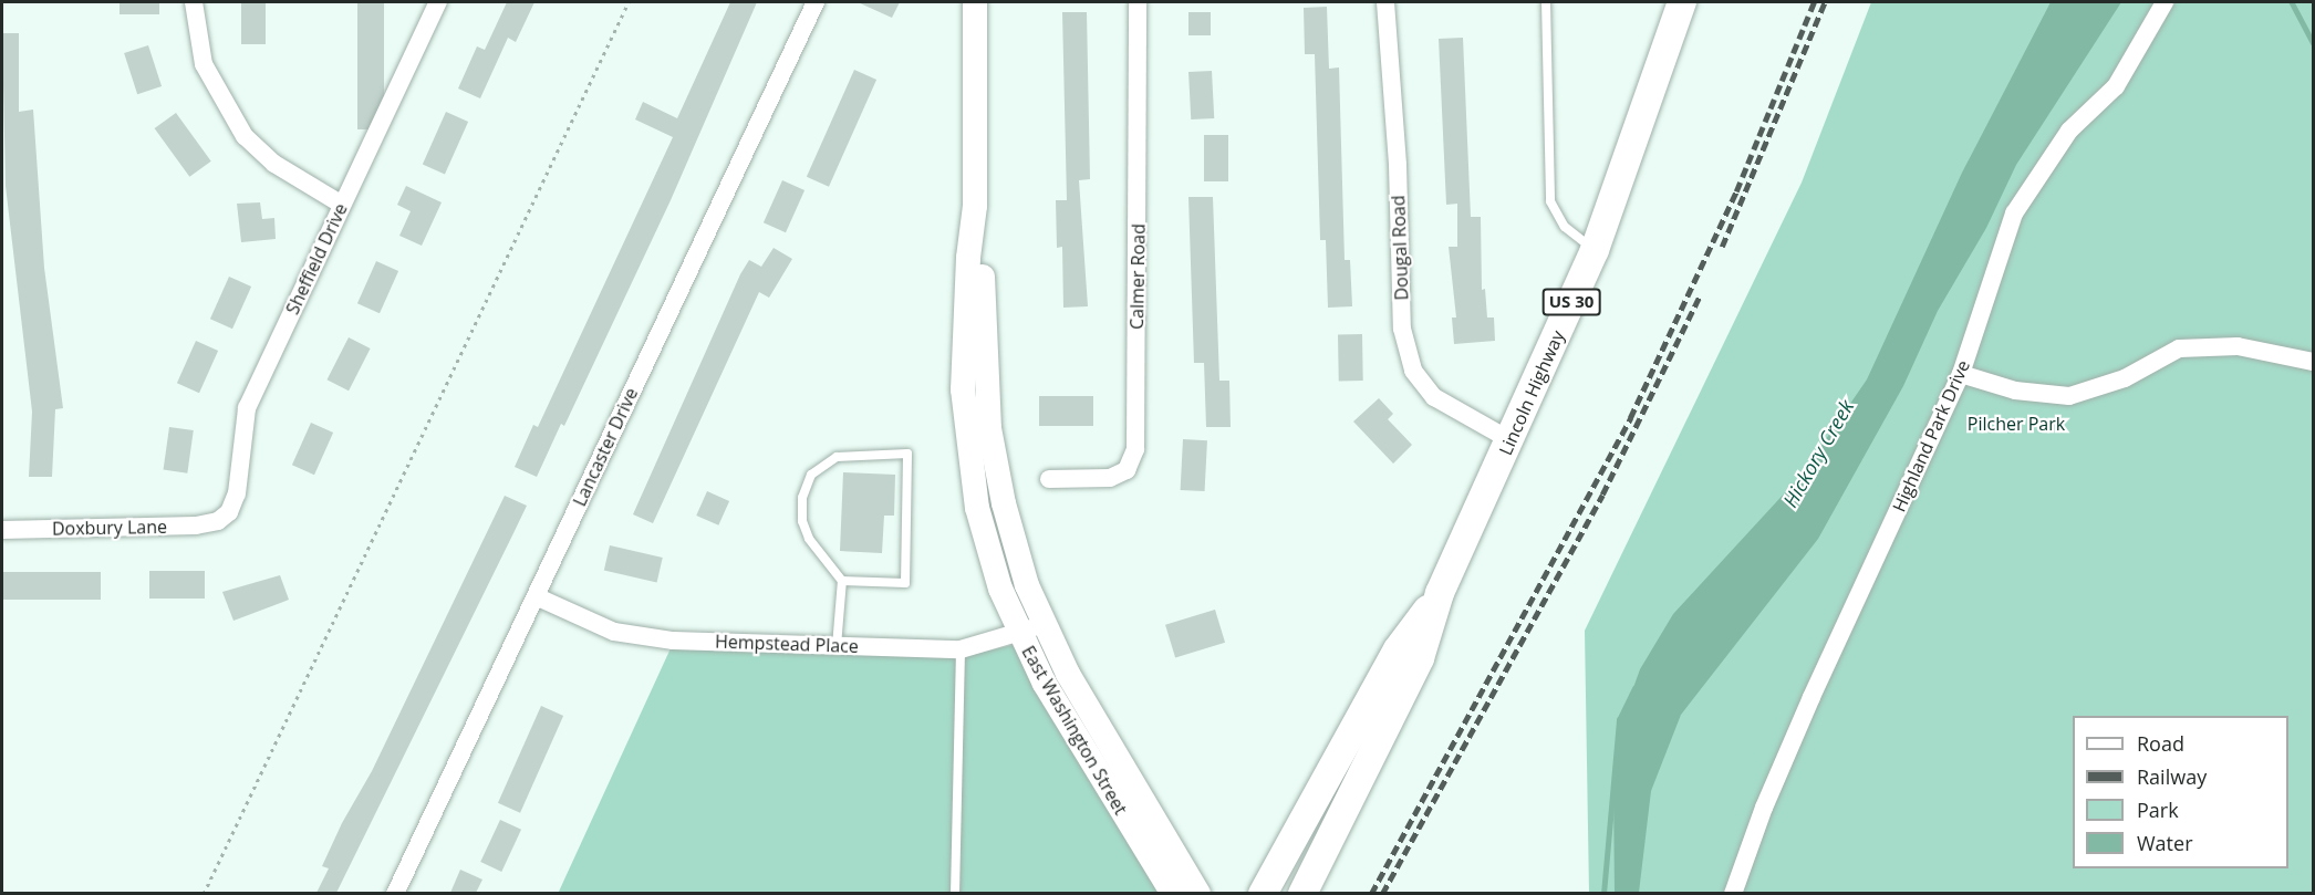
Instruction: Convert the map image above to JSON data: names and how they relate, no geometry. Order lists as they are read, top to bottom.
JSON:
{
  "streets": {
    "main road": ["US 30", "Lincoln Highway"],
    "street": [
      "Dougal Road",
      "Sheffield Drive",
      "Calmer Road",
      "Highland Park Drive",
      "Lancaster Drive",
      "Doxbury Lane",
      "Hempstead Place",
      "East Washington Street"
    ]
  },
  "crossings": [
    ["Dougal Road", "Lincoln Highway"],
    ["Sheffield Drive", "Doxbury Lane"],
    ["Lancaster Drive", "Hempstead Place"],
    ["Hempstead Place", "East Washington Street"]
  ],
  "water": ["Hickory Creek"],
  "parks": ["Pilcher Park"],
  "legend": [
    "Road",
    "Railway",
    "Park",
    "Water"
  ]
}
